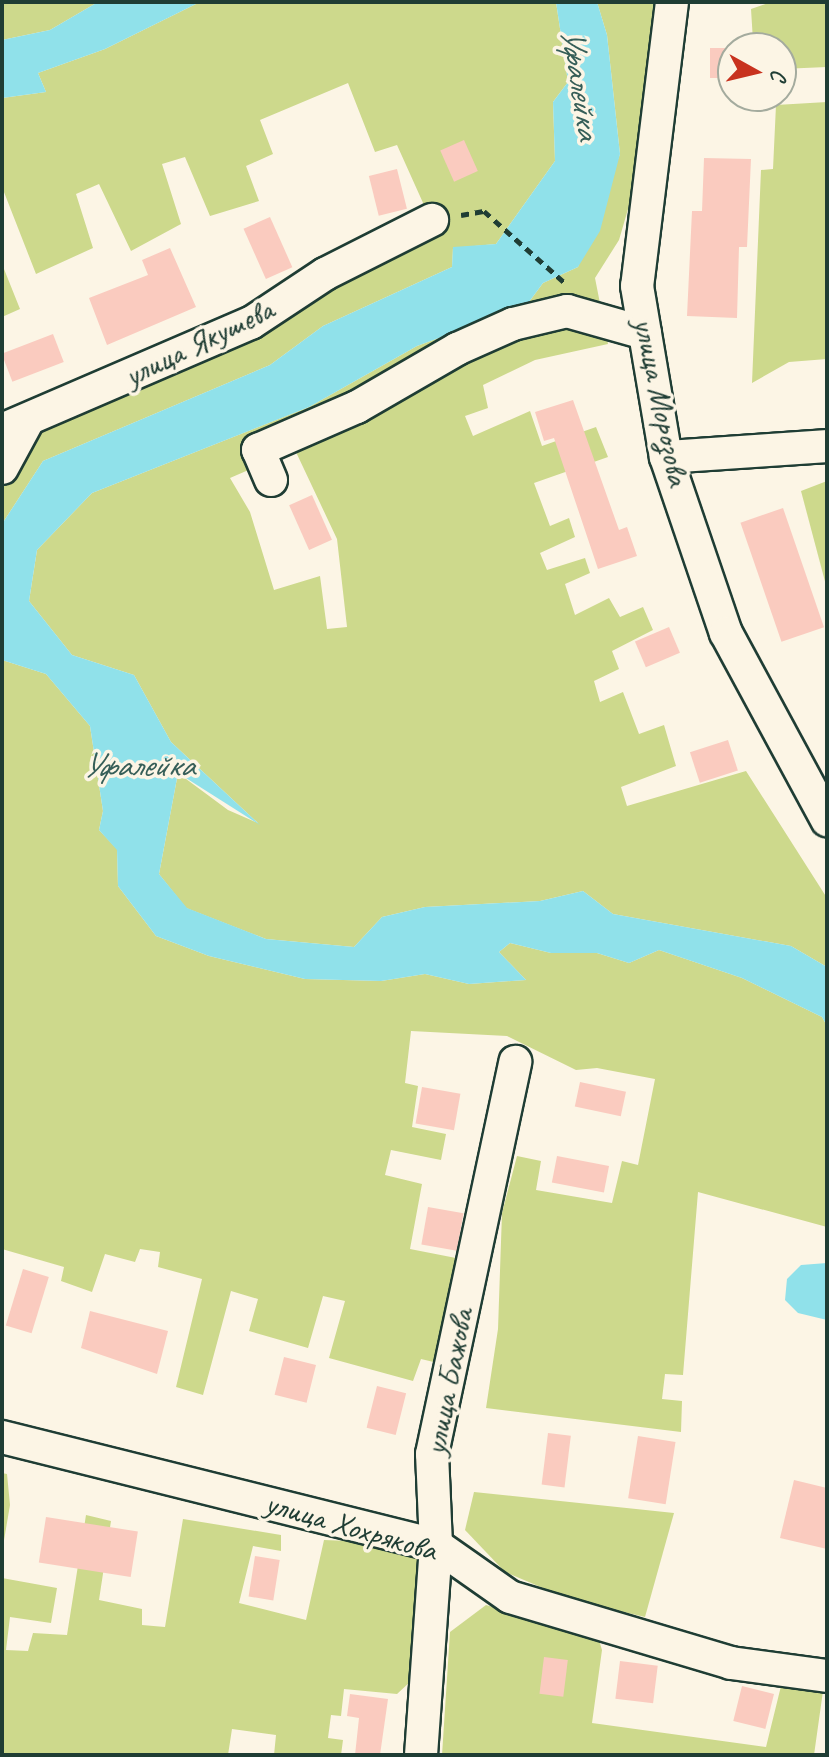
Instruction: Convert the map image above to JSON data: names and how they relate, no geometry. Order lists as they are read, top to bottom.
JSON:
{
  "streets": {
    "street": [
      "улица Якушева",
      "улица Морозова",
      "улица Бажова",
      "улица Хохрякова"
    ]
  },
  "crossings": [
    ["улица Бажова", "улица Хохрякова"]
  ],
  "water": ["Уфалейка"],
  "north": "right"
}
